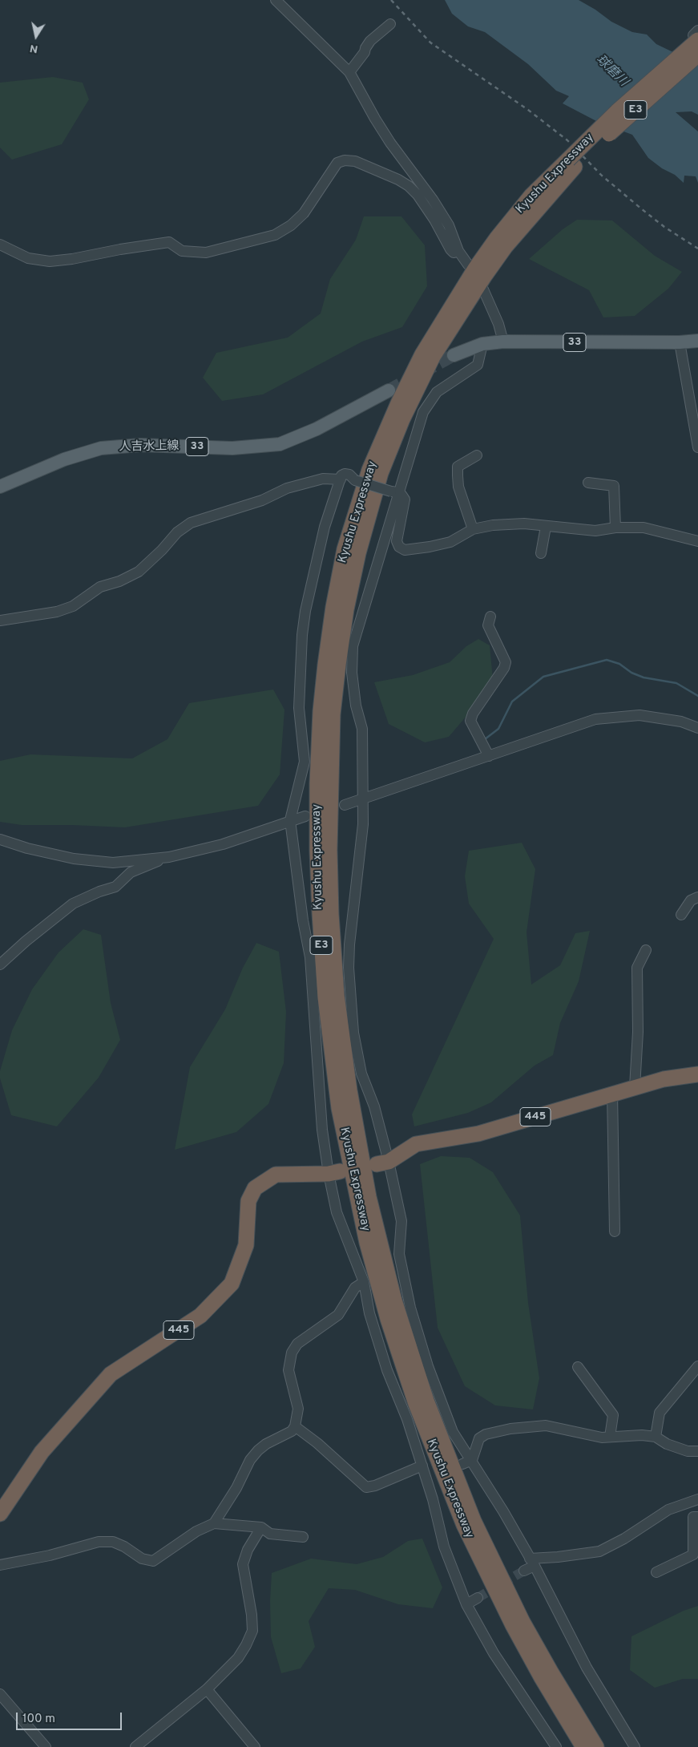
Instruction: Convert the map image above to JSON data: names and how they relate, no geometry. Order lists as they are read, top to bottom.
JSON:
{
  "streets": {
    "highway": ["E3", "Kyushu Expressway", "445"],
    "main road": ["33", "人吉水上線"]
  },
  "water": ["球磨川"],
  "scale_bar": "100 m",
  "north": "bottom"
}
